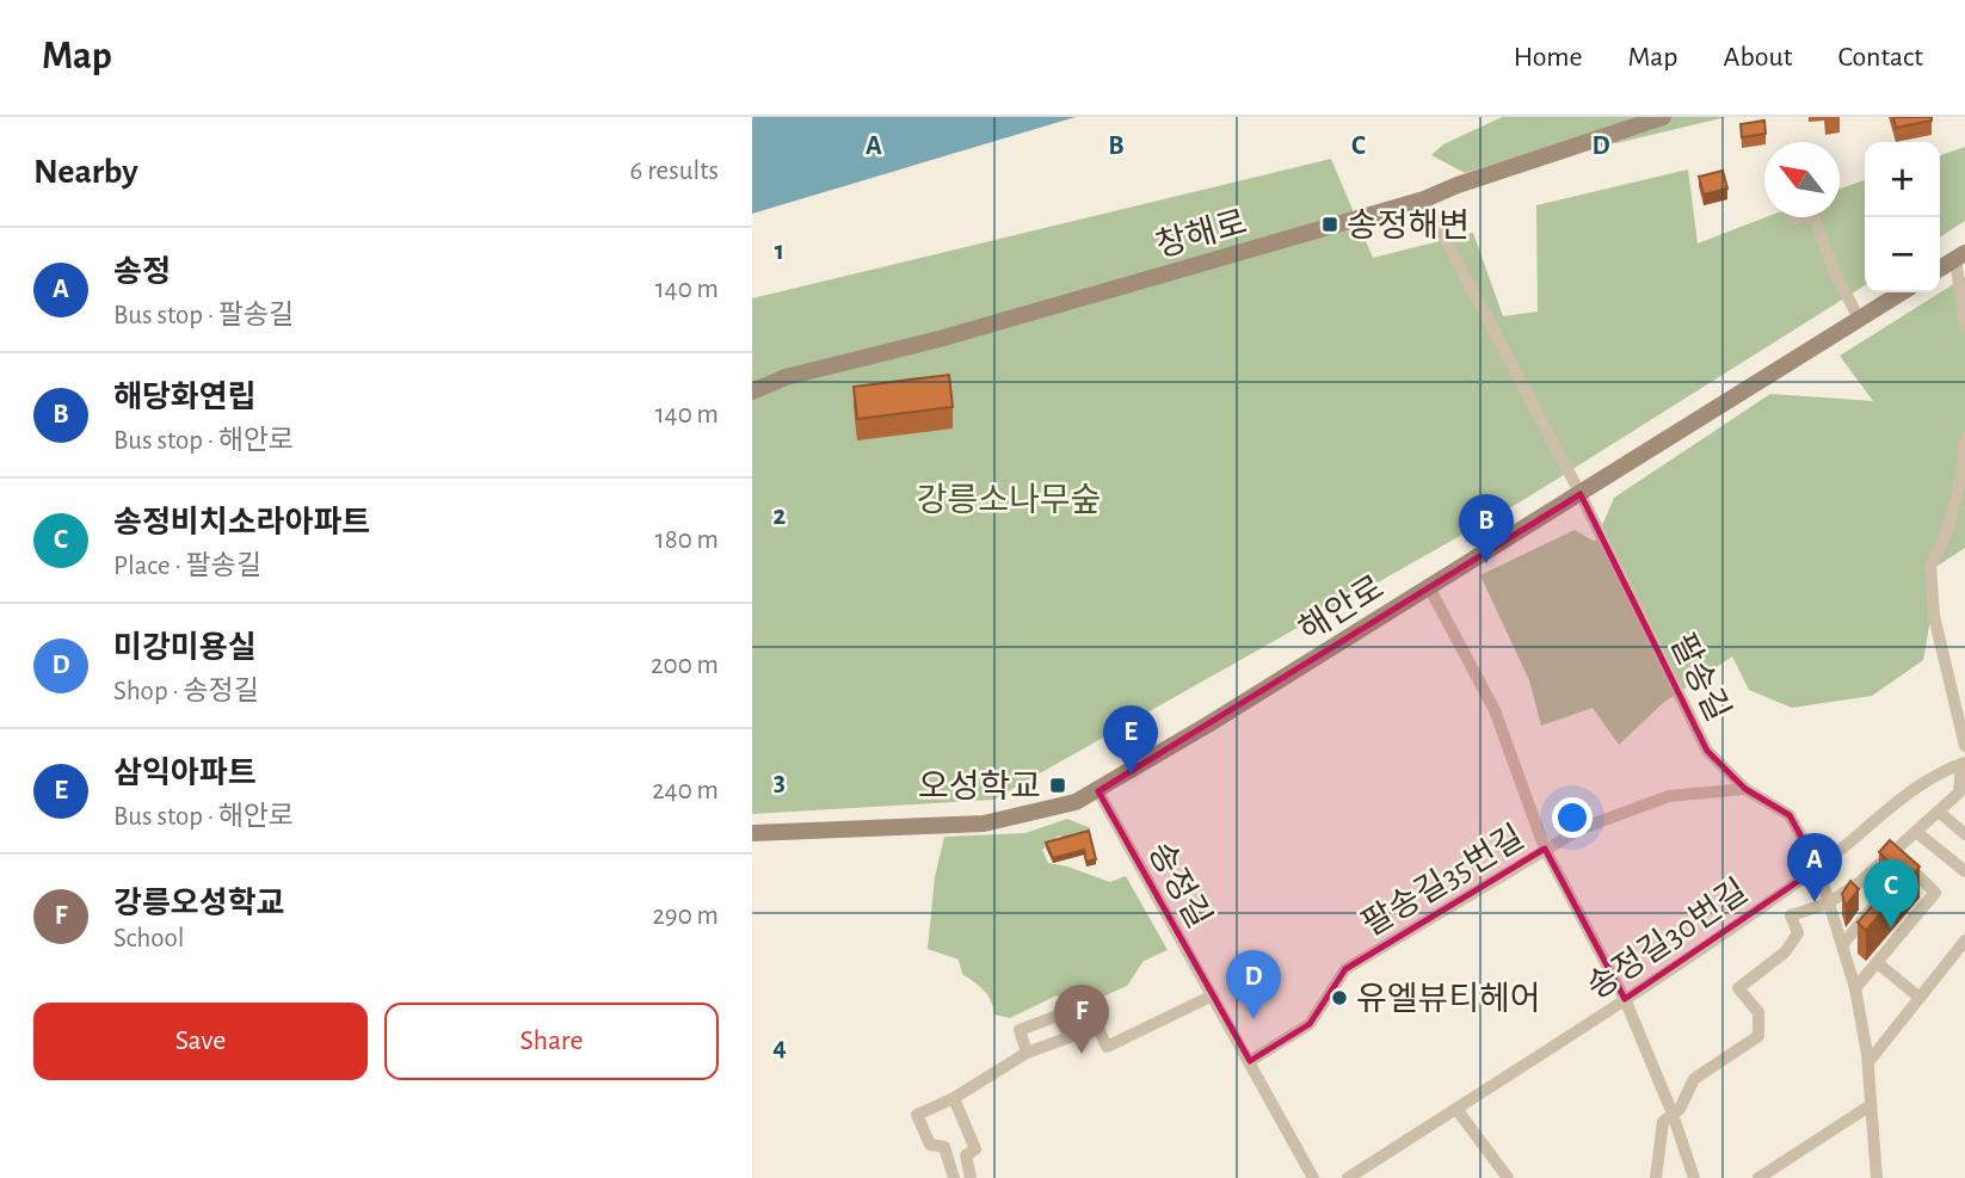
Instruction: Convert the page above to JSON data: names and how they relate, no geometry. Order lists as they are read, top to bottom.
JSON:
{
  "streets": {
    "street": [
      "창해로",
      "해안로",
      "팔송길",
      "팔송길35번길",
      "송정길",
      "송정길30번길"
    ]
  },
  "crossings": [
    ["창해로", "팔송길"],
    ["해안로", "팔송길"],
    ["해안로", "송정길"],
    ["팔송길", "팔송길35번길"],
    ["팔송길", "송정길30번길"],
    ["팔송길35번길", "송정길"]
  ],
  "parks": ["강릉소나무숲"],
  "places": {
    "transit": ["송정해변", "오성학교"],
    "other": ["유엘뷰티헤어"]
  },
  "north": "top left",
  "page": {
    "header": "Map",
    "nav": [
      "Home",
      "Map",
      "About",
      "Contact"
    ],
    "heading": ["Nearby", "6 results"],
    "map_buttons": ["+", "−"],
    "list": [
      {
        "mark": "A",
        "name": "송정",
        "note": "Bus stop · 팔송길",
        "value": "140 m"
      },
      {
        "mark": "B",
        "name": "해당화연립",
        "note": "Bus stop · 해안로",
        "value": "140 m"
      },
      {
        "mark": "C",
        "name": "송정비치소라아파트",
        "note": "Place · 팔송길",
        "value": "180 m"
      },
      {
        "mark": "D",
        "name": "미강미용실",
        "note": "Shop · 송정길",
        "value": "200 m"
      },
      {
        "mark": "E",
        "name": "삼익아파트",
        "note": "Bus stop · 해안로",
        "value": "240 m"
      },
      {
        "mark": "F",
        "name": "강릉오성학교",
        "note": "School",
        "value": "290 m"
      }
    ],
    "pins": [
      "B",
      "E",
      "A",
      "C",
      "D",
      "F"
    ],
    "buttons": ["Save", "Share"]
  },
  "grid": {
    "columns": [
      "A",
      "B",
      "C",
      "D"
    ],
    "rows": [
      "1",
      "2",
      "3",
      "4"
    ]
  }
}
